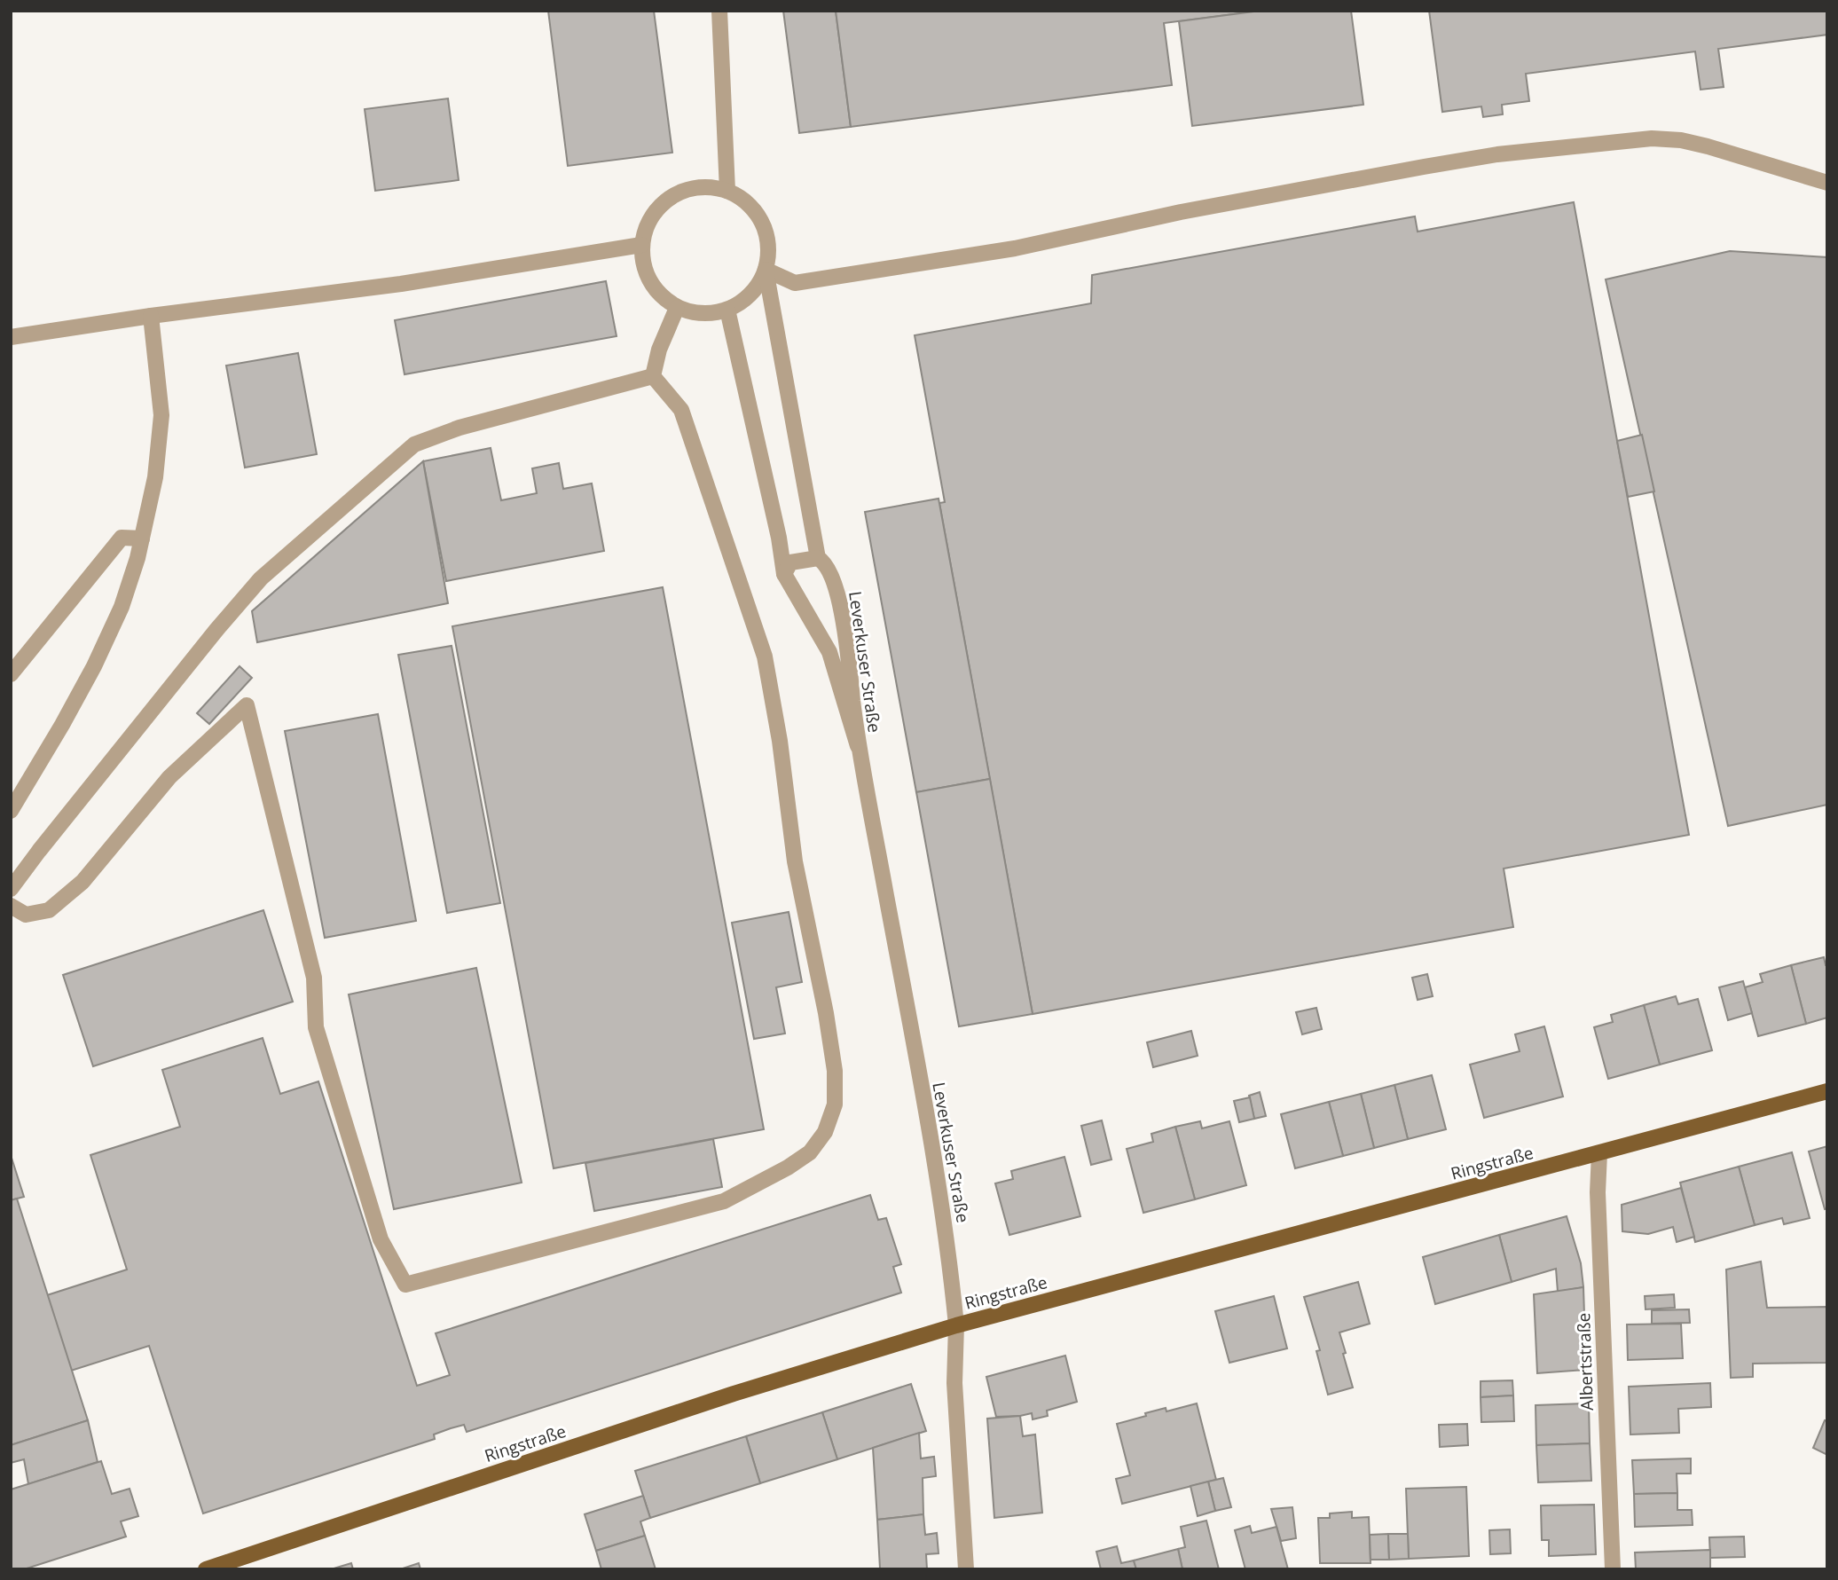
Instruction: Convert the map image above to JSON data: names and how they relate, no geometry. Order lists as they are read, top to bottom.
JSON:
{
  "streets": {
    "main road": ["Ringstraße"],
    "street": ["Leverkuser Straße", "Albertstraße"]
  },
  "crossings": [
    ["Leverkuser Straße", "Ringstraße"],
    ["Ringstraße", "Albertstraße"]
  ]
}
